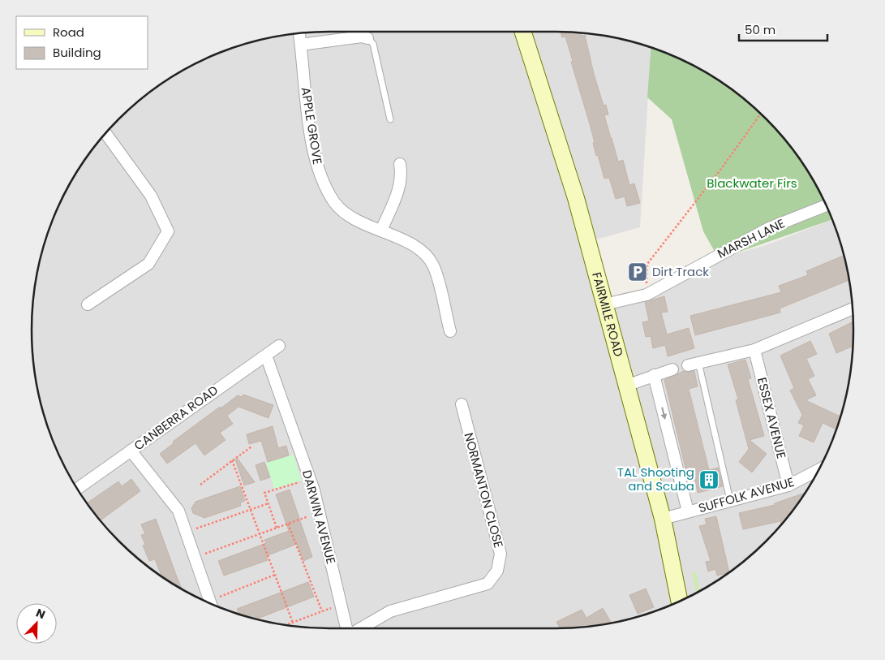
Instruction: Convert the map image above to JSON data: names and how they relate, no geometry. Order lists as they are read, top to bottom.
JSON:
{
  "streets": {
    "main road": ["FAIRMILE ROAD"],
    "street": [
      "APPLE GROVE",
      "MARSH LANE",
      "CANBERRA ROAD",
      "ESSEX AVENUE",
      "NORMANTON CLOSE",
      "SUFFOLK AVENUE",
      "DARWIN AVENUE"
    ]
  },
  "crossings": [
    ["MARSH LANE", "FAIRMILE ROAD"],
    ["FAIRMILE ROAD", "SUFFOLK AVENUE"],
    ["CANBERRA ROAD", "DARWIN AVENUE"],
    ["ESSEX AVENUE", "SUFFOLK AVENUE"]
  ],
  "parks": ["Blackwater Firs"],
  "places": {
    "parking": ["Dirt Track"],
    "building": ["TAL Shooting and Scuba"]
  },
  "legend": ["Road", "Building"],
  "scale_bar": "50 m",
  "north": "top right"
}
